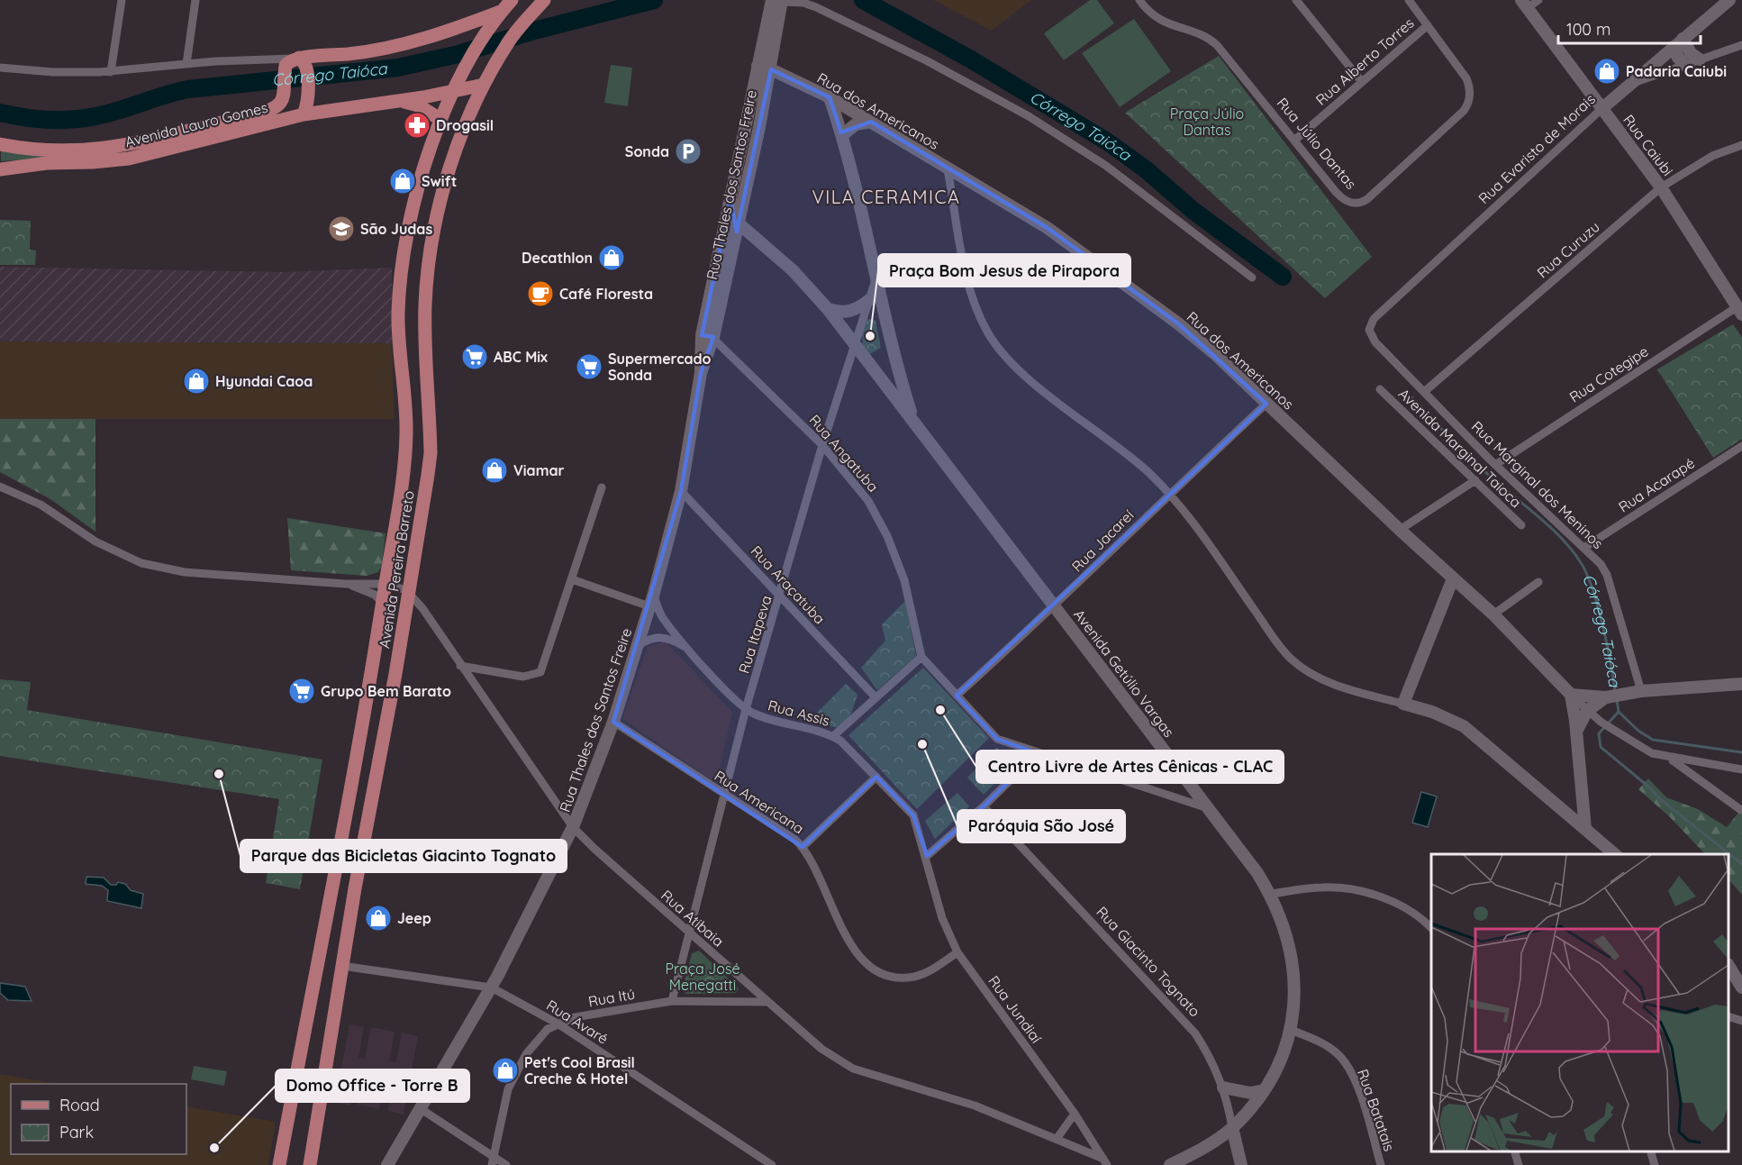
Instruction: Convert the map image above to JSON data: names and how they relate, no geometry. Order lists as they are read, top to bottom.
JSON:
{
  "streets": {
    "main road": ["Avenida Lauro Gomes", "Avenida Pereira Barreto"],
    "street": [
      "Rua Alberto Torres",
      "Rua dos Americanos",
      "Rua Júlio Dantas",
      "Rua Caiubi",
      "Rua Evaristo de Morais",
      "Rua Thales dos Santos Freire",
      "Rua Curuzu",
      "Rua Cotegipe",
      "Avenida Marginal Taioca",
      "Rua Angatuba",
      "Rua Marginal dos Meninos",
      "Rua Acarapé",
      "Rua Jacareí",
      "Rua Araçatuba",
      "Rua Itapeva",
      "Avenida Getúlio Vargas",
      "Rua Assis",
      "Rua Americana",
      "Rua Atibaia",
      "Rua Giacinto Tognato",
      "Rua Itú",
      "Rua Jundiaí",
      "Rua Avaré",
      "Rua Batatais"
    ]
  },
  "crossings": [
    ["Rua Alberto Torres", "Rua Júlio Dantas"],
    ["Rua dos Americanos", "Rua Thales dos Santos Freire"],
    ["Rua dos Americanos", "Rua Jacareí"],
    ["Avenida Lauro Gomes", "Avenida Pereira Barreto"],
    ["Rua Caiubi", "Rua Evaristo de Morais"],
    ["Rua Caiubi", "Rua Curuzu"],
    ["Rua Caiubi", "Rua Cotegipe"],
    ["Rua Evaristo de Morais", "Rua Marginal dos Meninos"],
    ["Rua Thales dos Santos Freire", "Rua Angatuba"],
    ["Rua Thales dos Santos Freire", "Rua Araçatuba"],
    ["Rua Thales dos Santos Freire", "Avenida Getúlio Vargas"],
    ["Rua Thales dos Santos Freire", "Rua Assis"],
    ["Rua Thales dos Santos Freire", "Rua Americana"],
    ["Rua Thales dos Santos Freire", "Rua Atibaia"],
    ["Rua Thales dos Santos Freire", "Rua Avaré"],
    ["Rua Curuzu", "Rua Marginal dos Meninos"],
    ["Rua Cotegipe", "Rua Marginal dos Meninos"],
    ["Rua Angatuba", "Rua Itapeva"],
    ["Rua Marginal dos Meninos", "Rua Acarapé"],
    ["Rua Jacareí", "Avenida Getúlio Vargas"],
    ["Avenida Pereira Barreto", "Rua Atibaia"],
    ["Avenida Pereira Barreto", "Rua Avaré"],
    ["Rua Araçatuba", "Rua Itapeva"],
    ["Rua Itapeva", "Avenida Getúlio Vargas"],
    ["Rua Itapeva", "Rua Assis"],
    ["Rua Itapeva", "Rua Americana"],
    ["Rua Itapeva", "Rua Atibaia"],
    ["Rua Itapeva", "Rua Itú"],
    ["Avenida Getúlio Vargas", "Rua Giacinto Tognato"],
    ["Avenida Getúlio Vargas", "Rua Batatais"],
    ["Rua Assis", "Rua Jundiaí"],
    ["Rua Americana", "Rua Jundiaí"],
    ["Rua Atibaia", "Rua Itú"],
    ["Rua Atibaia", "Rua Jundiaí"],
    ["Rua Itú", "Rua Avaré"]
  ],
  "districts": ["VILA CERAMICA"],
  "water": ["Córrego Taióca"],
  "parks": ["Praça Júlio Dantas", "Praça José Menegatti"],
  "places": {
    "shop": [
      "Padaria Caiubi",
      "Swift",
      "Decathlon",
      "Hyundai Caoa",
      "Viamar",
      "Jeep",
      "Pet's Cool Brasil Creche & Hotel"
    ],
    "pharmacy": ["Drogasil"],
    "parking": ["Sonda"],
    "school or university": ["São Judas"],
    "cafe": ["Café Floresta"],
    "other": [
      "Praça Bom Jesus de Pirapora",
      "Centro Livre de Artes Cênicas - CLAC",
      "Paróquia São José",
      "Parque das Bicicletas Giacinto Tognato",
      "Domo Office - Torre B"
    ],
    "supermarket": ["ABC Mix", "Supermercado Sonda", "Grupo Bem Barato"]
  },
  "legend": ["Road", "Park"],
  "scale_bar": "100 m"
}
